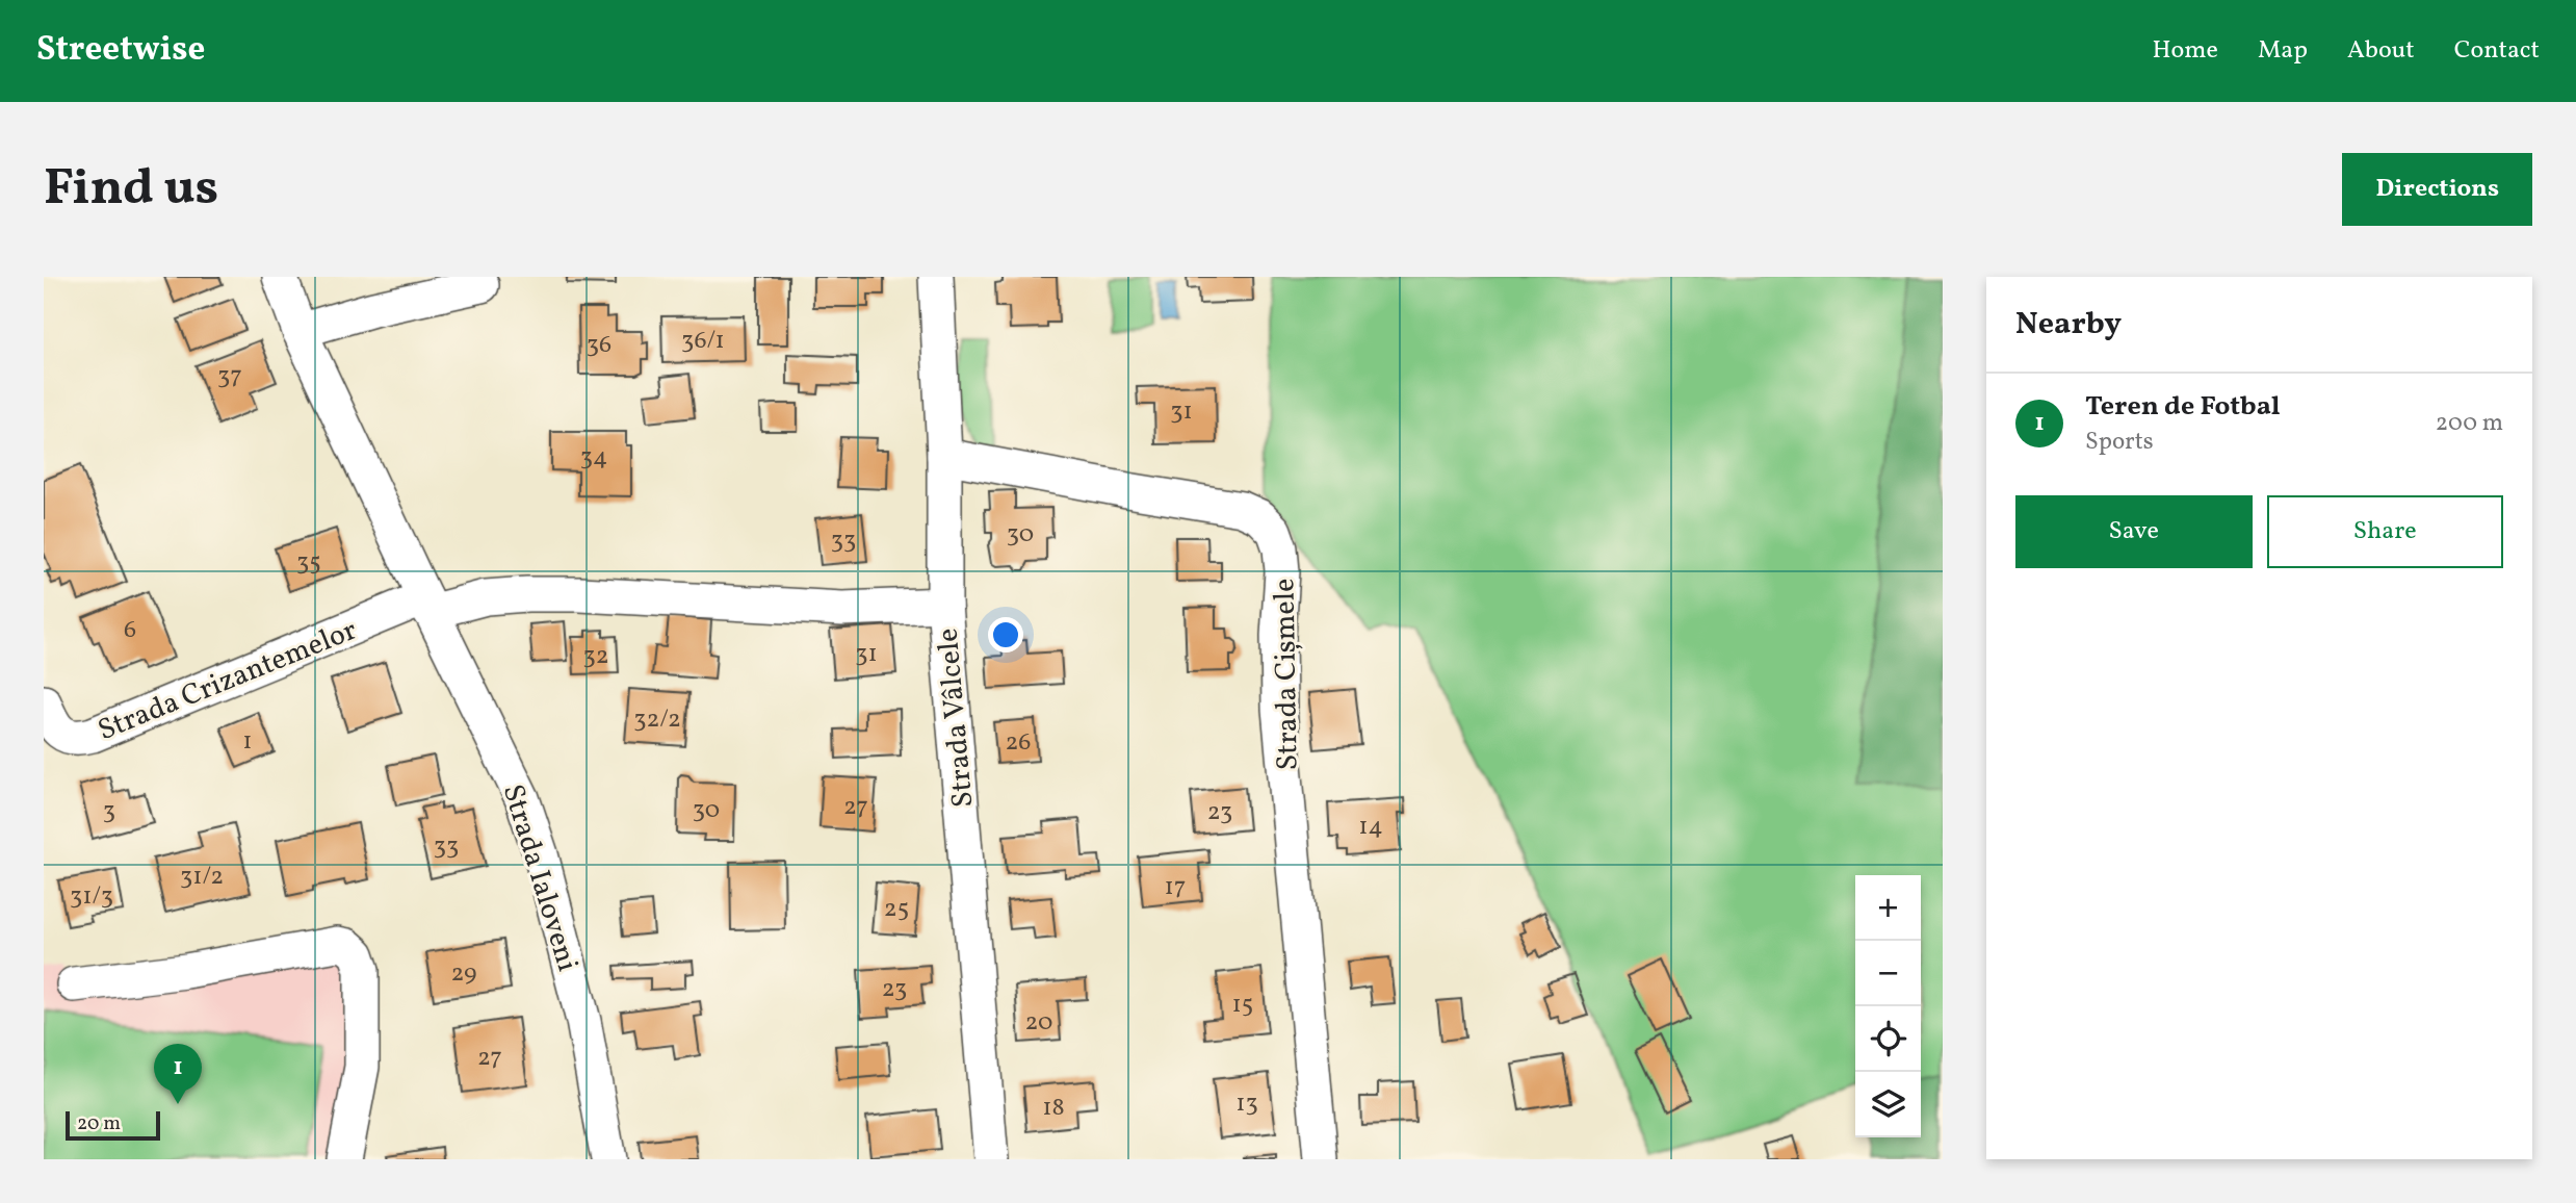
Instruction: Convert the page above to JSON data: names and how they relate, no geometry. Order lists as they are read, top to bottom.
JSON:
{
  "streets": {
    "street": [
      "Strada Cișmele",
      "Strada Crizantemelor",
      "Strada Vâlcele",
      "Strada Ialoveni"
    ]
  },
  "crossings": [
    ["Strada Cișmele", "Strada Vâlcele"],
    ["Strada Crizantemelor", "Strada Ialoveni"]
  ],
  "house_numbers": [
    "36/1",
    "36",
    "37",
    "31",
    "34",
    "30",
    "33",
    "35",
    "6",
    "31",
    "32",
    "32/2",
    "1",
    "26",
    "27",
    "30",
    "3",
    "23",
    "14",
    "33",
    "31/2",
    "17",
    "31/3",
    "25",
    "29",
    "23",
    "15",
    "20",
    "27",
    "13",
    "18"
  ],
  "scale_bar": "20 m",
  "page": {
    "header": "Streetwise",
    "nav": [
      "Home",
      "Map",
      "About",
      "Contact"
    ],
    "buttons": [
      "Directions",
      ["Save", "Share"]
    ],
    "title": "Find us",
    "heading": "Nearby",
    "list": [
      {
        "mark": "1",
        "name": "Teren de Fotbal",
        "note": "Sports",
        "value": "200 m"
      }
    ],
    "map_buttons": ["+", "−"],
    "pins": "1",
    "scale": "20 m"
  }
}
